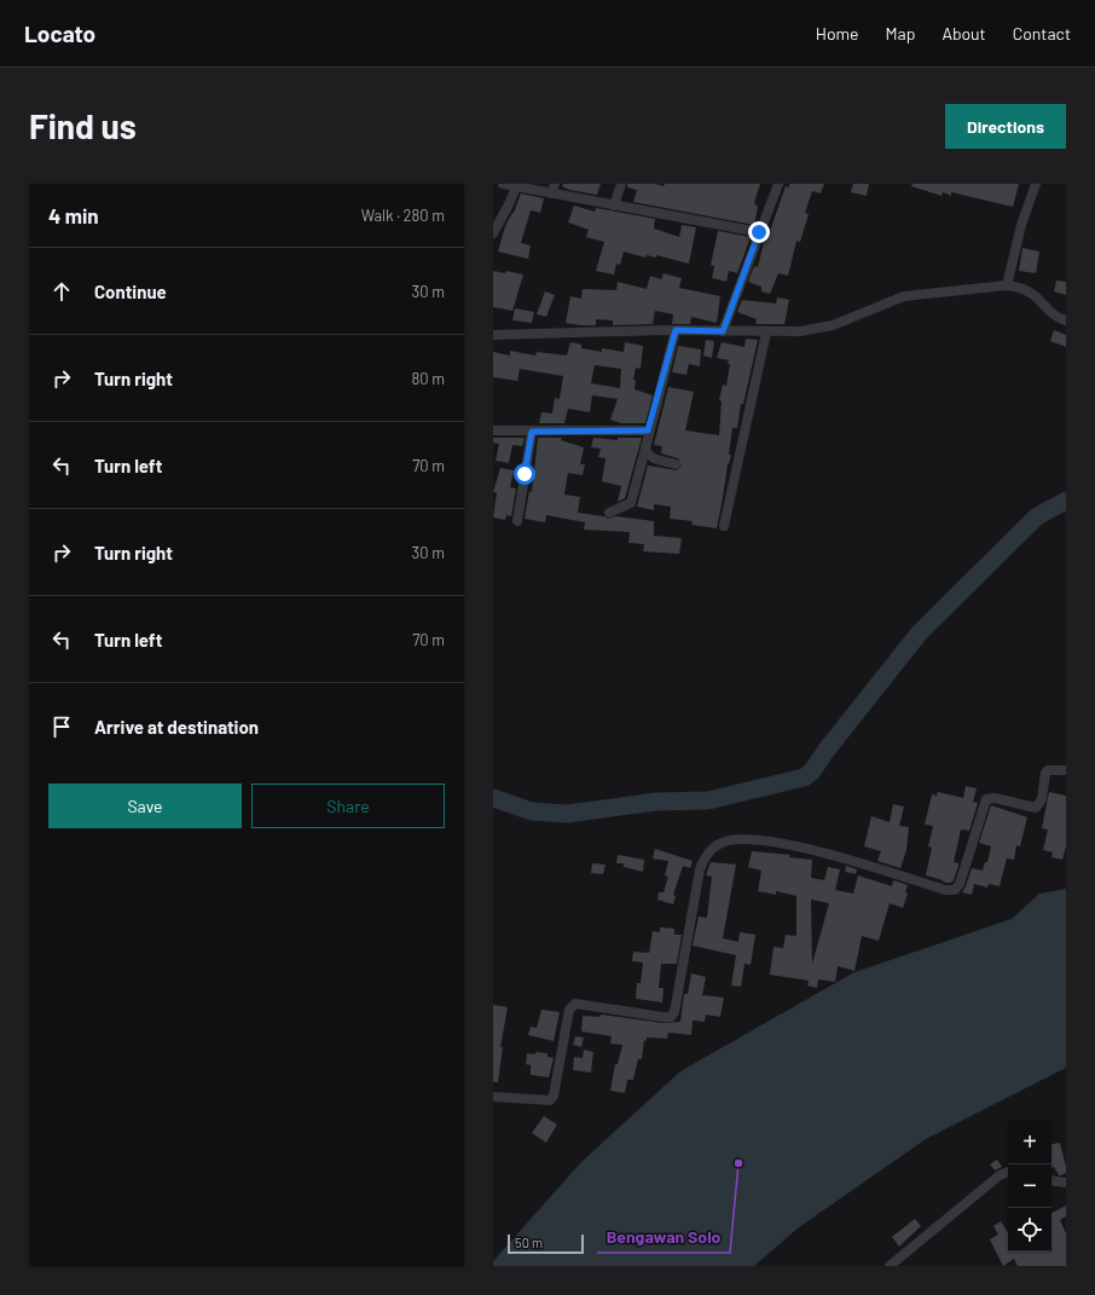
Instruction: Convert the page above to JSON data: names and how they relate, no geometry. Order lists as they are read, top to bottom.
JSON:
{
  "places": ["Bengawan Solo"],
  "scale_bar": "50 m",
  "page": {
    "header": "Locato",
    "nav": [
      "Home",
      "Map",
      "About",
      "Contact"
    ],
    "buttons": [
      "Directions",
      ["Save", "Share"]
    ],
    "title": "Find us",
    "heading": ["4 min", "Walk · 280 m"],
    "list": [
      ["Continue", "30 m"],
      ["Turn right", "80 m"],
      ["Turn left", "70 m"],
      ["Turn right", "30 m"],
      ["Turn left", "70 m"],
      "Arrive at destination"
    ],
    "map_buttons": ["+", "−"],
    "scale": "50 m"
  }
}
